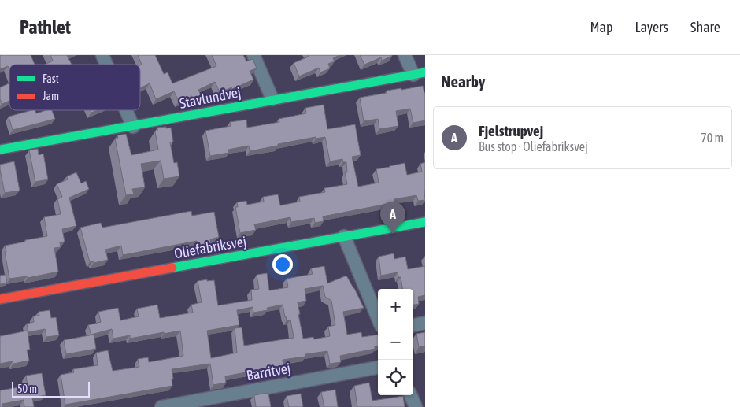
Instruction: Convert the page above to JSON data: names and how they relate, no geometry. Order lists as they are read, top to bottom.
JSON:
{
  "streets": {
    "street": ["Stavlundvej", "Oliefabriksvej", "Barritvej"]
  },
  "legend": ["Fast", "Jam"],
  "scale_bar": "50 m",
  "page": {
    "header": "Pathlet",
    "nav": ["Map", "Layers", "Share"],
    "heading": "Nearby",
    "list": [
      {
        "mark": "A",
        "name": "Fjelstrupvej",
        "note": "Bus stop · Oliefabriksvej",
        "value": "70 m"
      }
    ],
    "pins": "A",
    "map_buttons": ["+", "−"],
    "scale": "50 m"
  }
}
